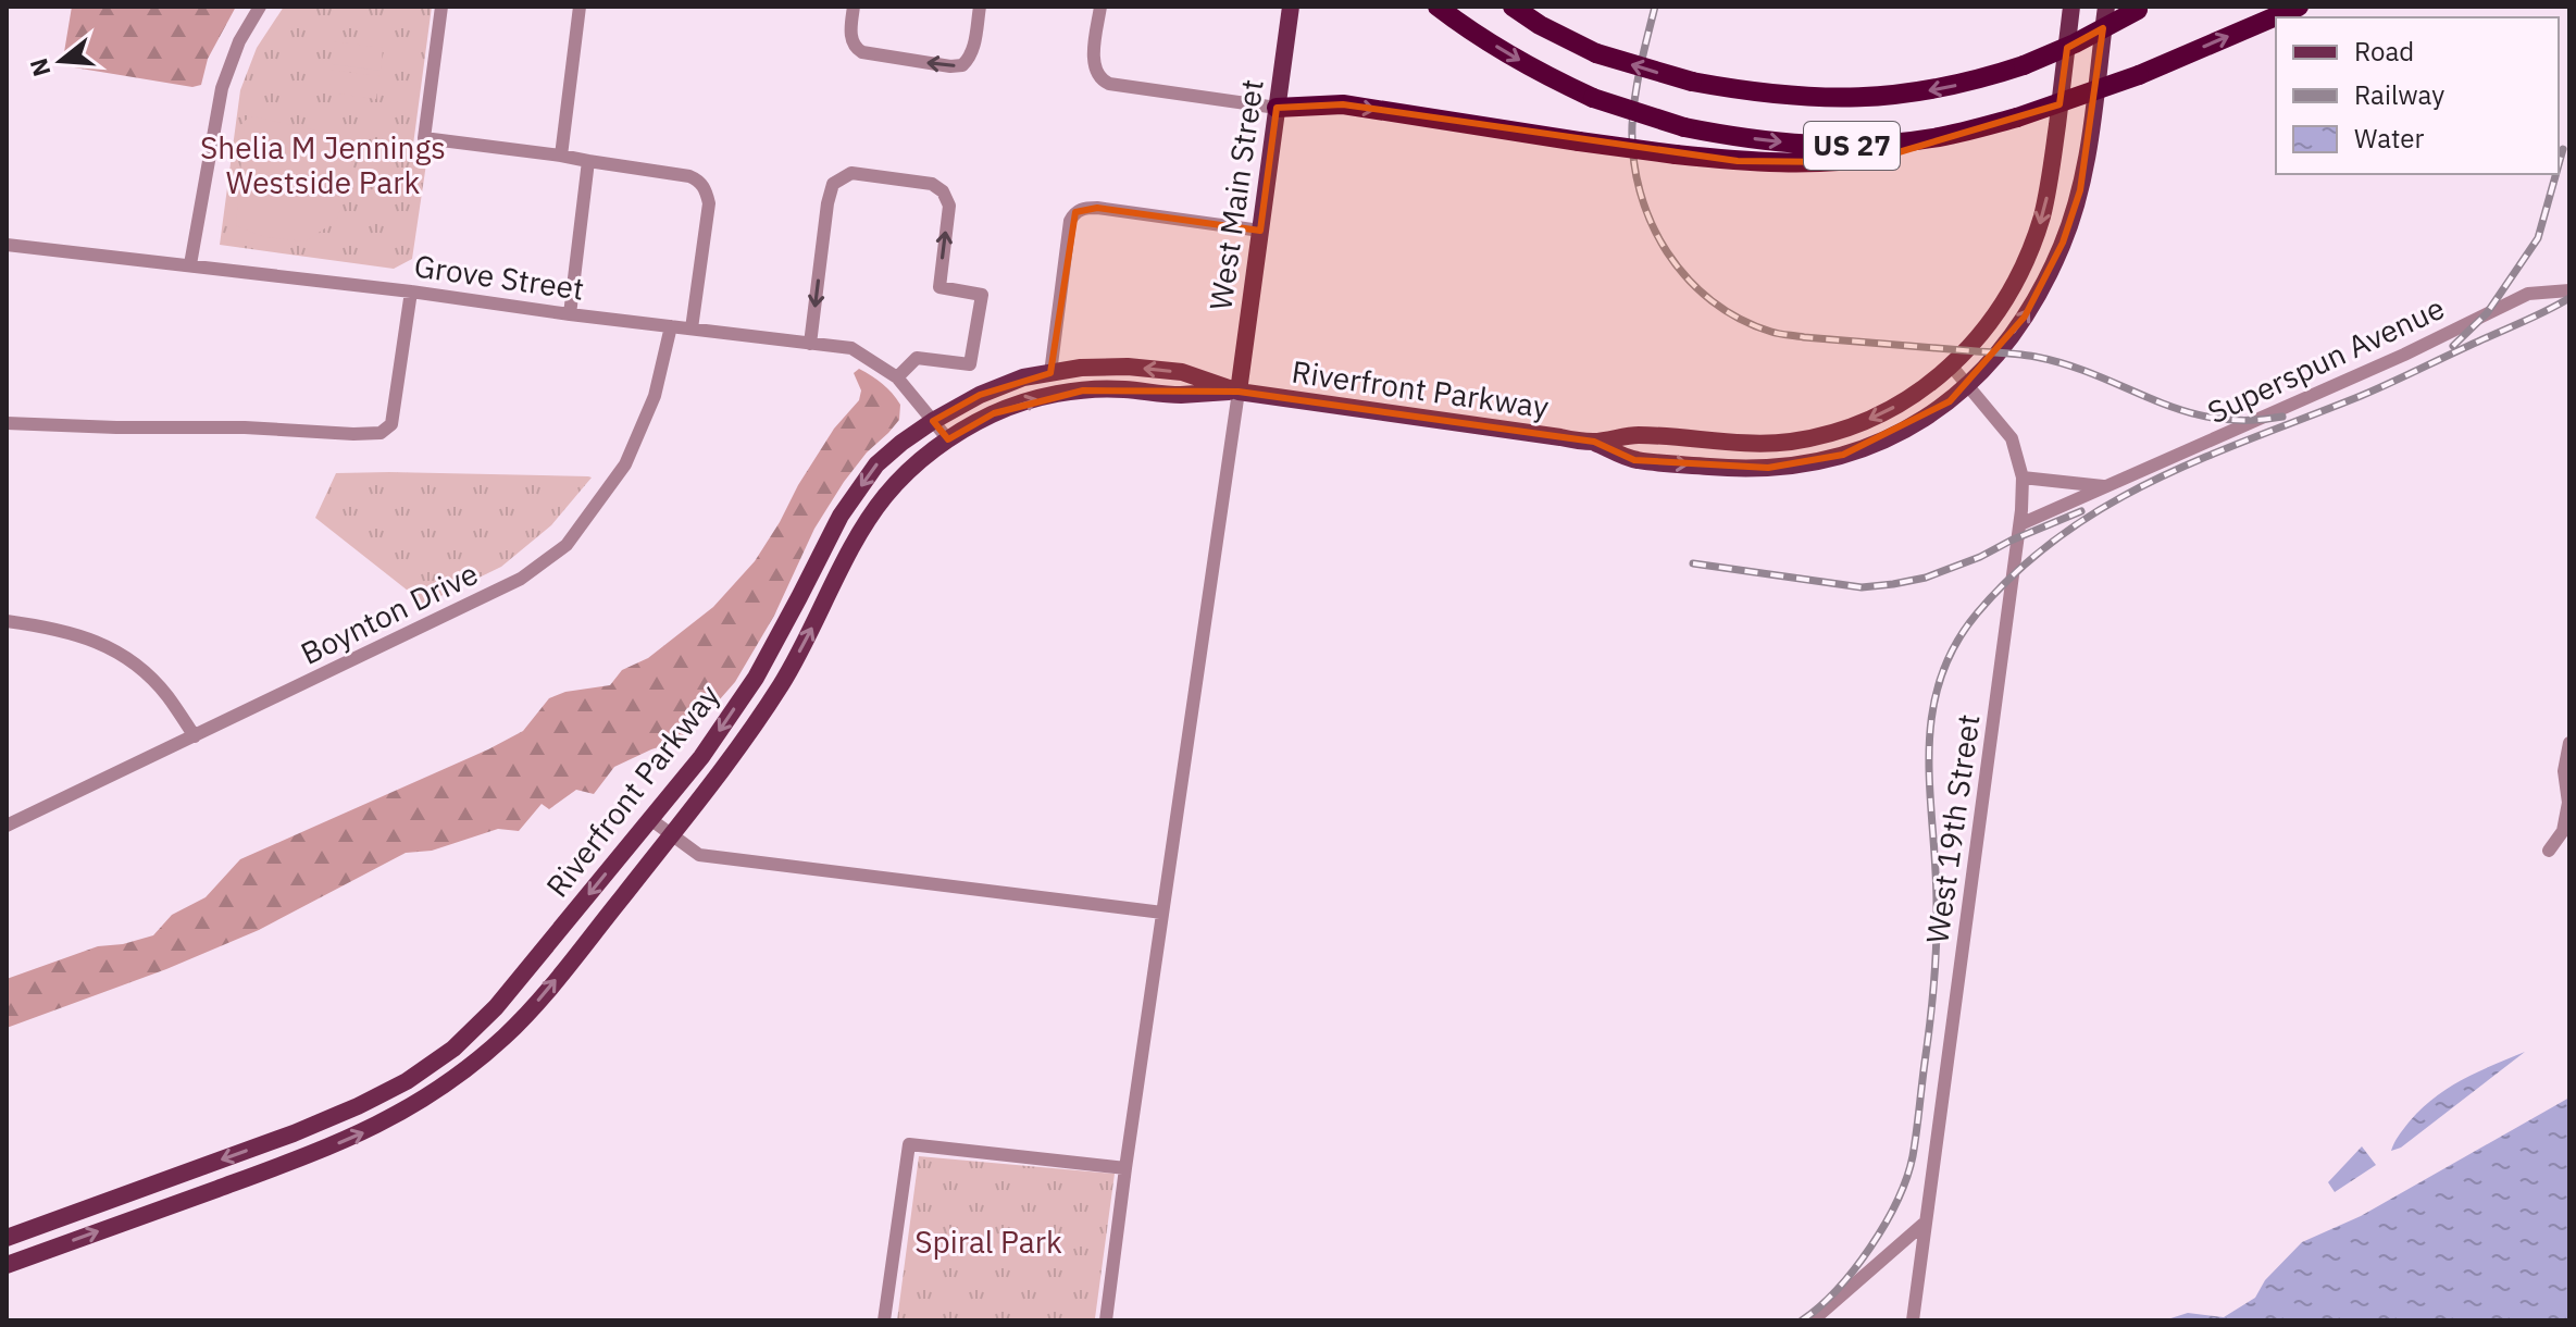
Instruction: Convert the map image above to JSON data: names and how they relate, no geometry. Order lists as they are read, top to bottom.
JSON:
{
  "streets": {
    "highway": ["US 27"],
    "main road": ["West Main Street", "Riverfront Parkway"],
    "street": [
      "Grove Street",
      "Superspun Avenue",
      "Boynton Drive",
      "West 19th Street"
    ]
  },
  "crossings": [
    ["West Main Street", "Riverfront Parkway"],
    ["Grove Street", "Riverfront Parkway"],
    ["Grove Street", "Boynton Drive"],
    ["Superspun Avenue", "West 19th Street"],
    ["Riverfront Parkway", "West 19th Street"]
  ],
  "parks": ["Shelia M Jennings Westside Park", "Spiral Park"],
  "legend": ["Road", "Railway", "Water"],
  "north": "left"
}
